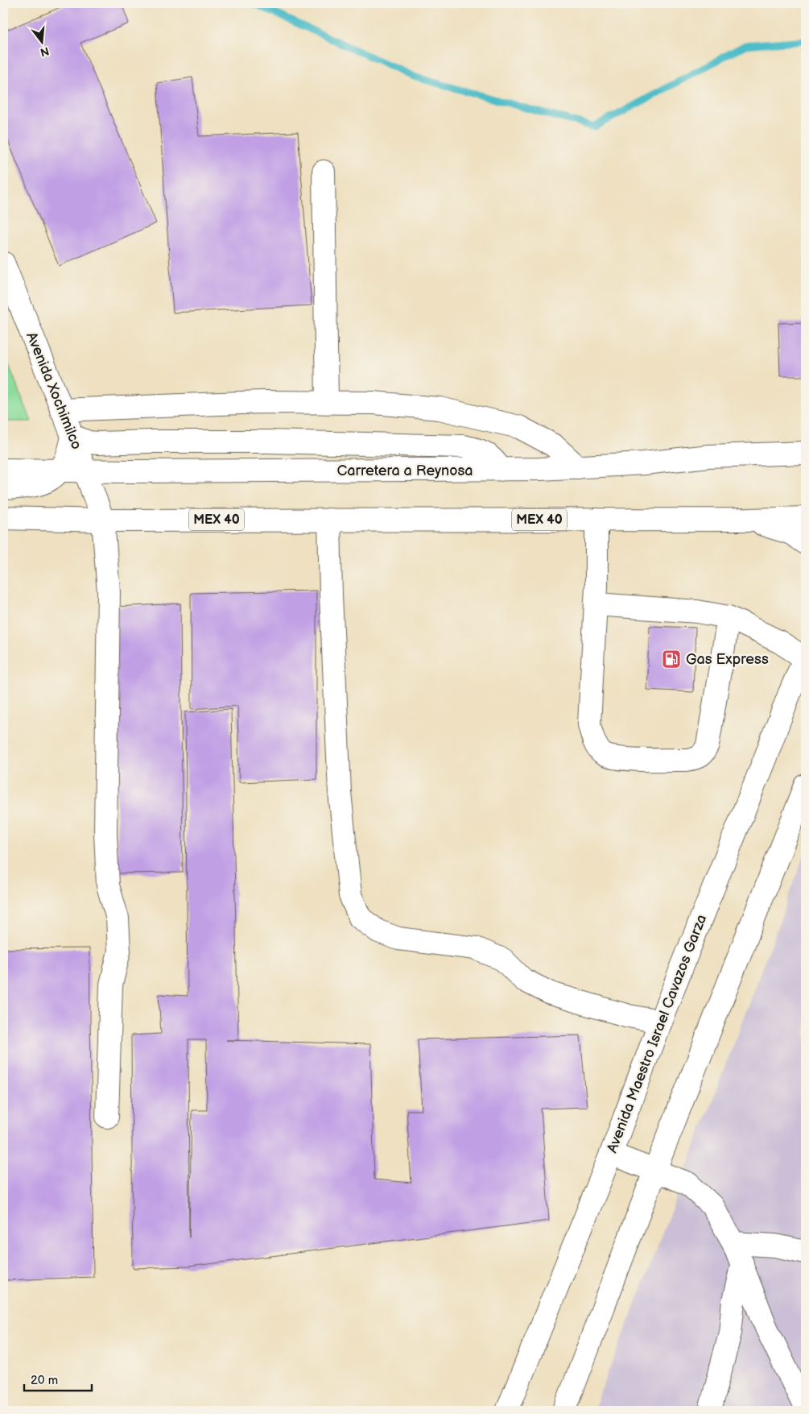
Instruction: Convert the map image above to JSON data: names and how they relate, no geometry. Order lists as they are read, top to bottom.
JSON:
{
  "streets": {
    "main road": [
      "Avenida Xochimilco",
      "Carretera a Reynosa",
      "MEX 40",
      "Avenida Maestro Israel Cavazos Garza"
    ]
  },
  "crossings": [
    ["Avenida Xochimilco", "Carretera a Reynosa"],
    ["Avenida Xochimilco", "MEX 40"]
  ],
  "places": {
    "fuel station": ["Gas Express"]
  },
  "scale_bar": "20 m",
  "north": "bottom"
}
